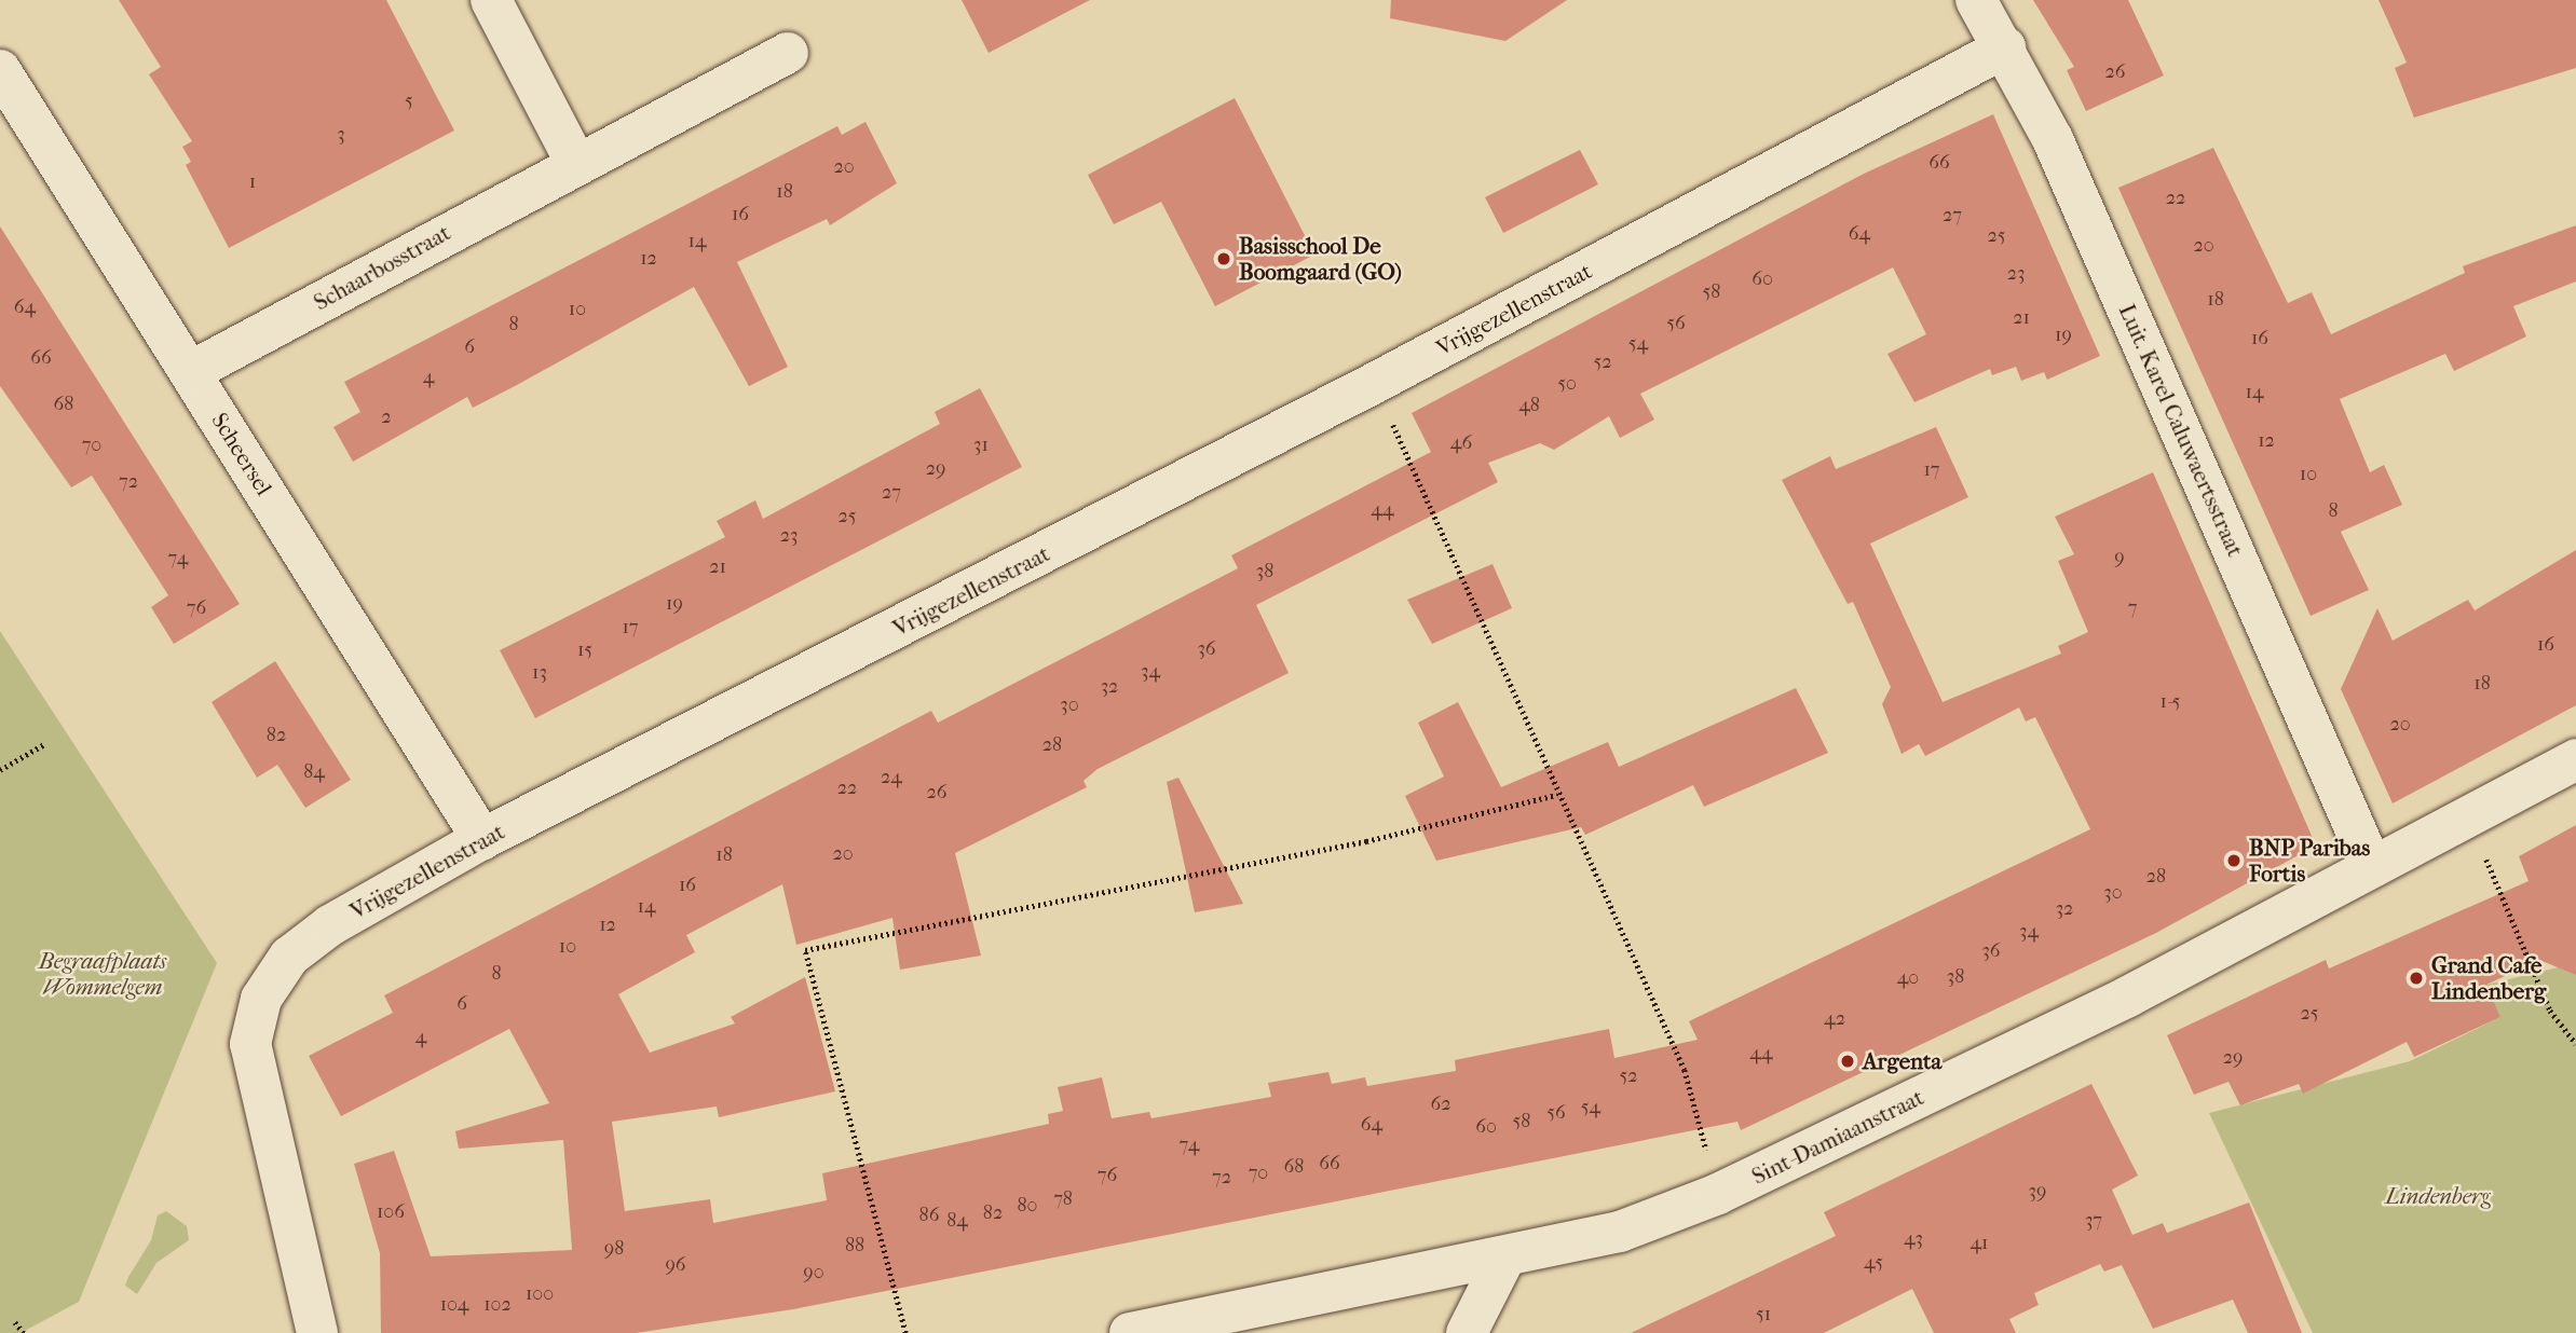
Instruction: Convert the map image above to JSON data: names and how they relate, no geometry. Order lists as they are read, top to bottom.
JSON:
{
  "streets": {
    "street": [
      "Schaarbosstraat",
      "Vrijgezellenstraat",
      "Luit. Karel Caluwaertsstraat",
      "Scheersel",
      "Sint-Damiaanstraat"
    ]
  },
  "crossings": [
    ["Schaarbosstraat", "Scheersel"],
    ["Vrijgezellenstraat", "Luit. Karel Caluwaertsstraat"],
    ["Vrijgezellenstraat", "Scheersel"],
    ["Luit. Karel Caluwaertsstraat", "Sint-Damiaanstraat"]
  ],
  "parks": ["Begraafplaats Wommelgem", "Lindenberg"],
  "places": [
    "Basisschool De Boomgaard (GO)",
    "BNP Paribas Fortis",
    "Grand Cafe Lindenberg",
    "Argenta"
  ],
  "house_numbers": [
    "26",
    "5",
    "3",
    "66",
    "20",
    "1",
    "18",
    "22",
    "16",
    "27",
    "64",
    "25",
    "14",
    "20",
    "12",
    "23",
    "60",
    "58",
    "18",
    "64",
    "10",
    "21",
    "56",
    "8",
    "19",
    "16",
    "54",
    "6",
    "66",
    "52",
    "4",
    "50",
    "14",
    "68",
    "48",
    "2",
    "12",
    "46",
    "70",
    "31",
    "29",
    "17",
    "10",
    "72",
    "27",
    "44",
    "8",
    "25",
    "23",
    "9",
    "74",
    "21",
    "38",
    "19",
    "76",
    "7",
    "17",
    "16",
    "36",
    "15",
    "34",
    "13",
    "18",
    "32",
    "1-5",
    "30",
    "20",
    "82",
    "28",
    "84",
    "24",
    "22",
    "26",
    "20",
    "18",
    "28",
    "16",
    "30",
    "14",
    "32",
    "12",
    "34",
    "10",
    "36",
    "8",
    "38",
    "40",
    "6",
    "25",
    "42",
    "4",
    "44",
    "29",
    "52",
    "62",
    "54",
    "56",
    "58",
    "64",
    "60",
    "74",
    "66",
    "68",
    "70",
    "76",
    "72",
    "39",
    "78",
    "80",
    "106",
    "82",
    "86",
    "84",
    "37",
    "43",
    "41",
    "88",
    "98",
    "45",
    "96",
    "90",
    "100",
    "104",
    "102",
    "51"
  ]
}
